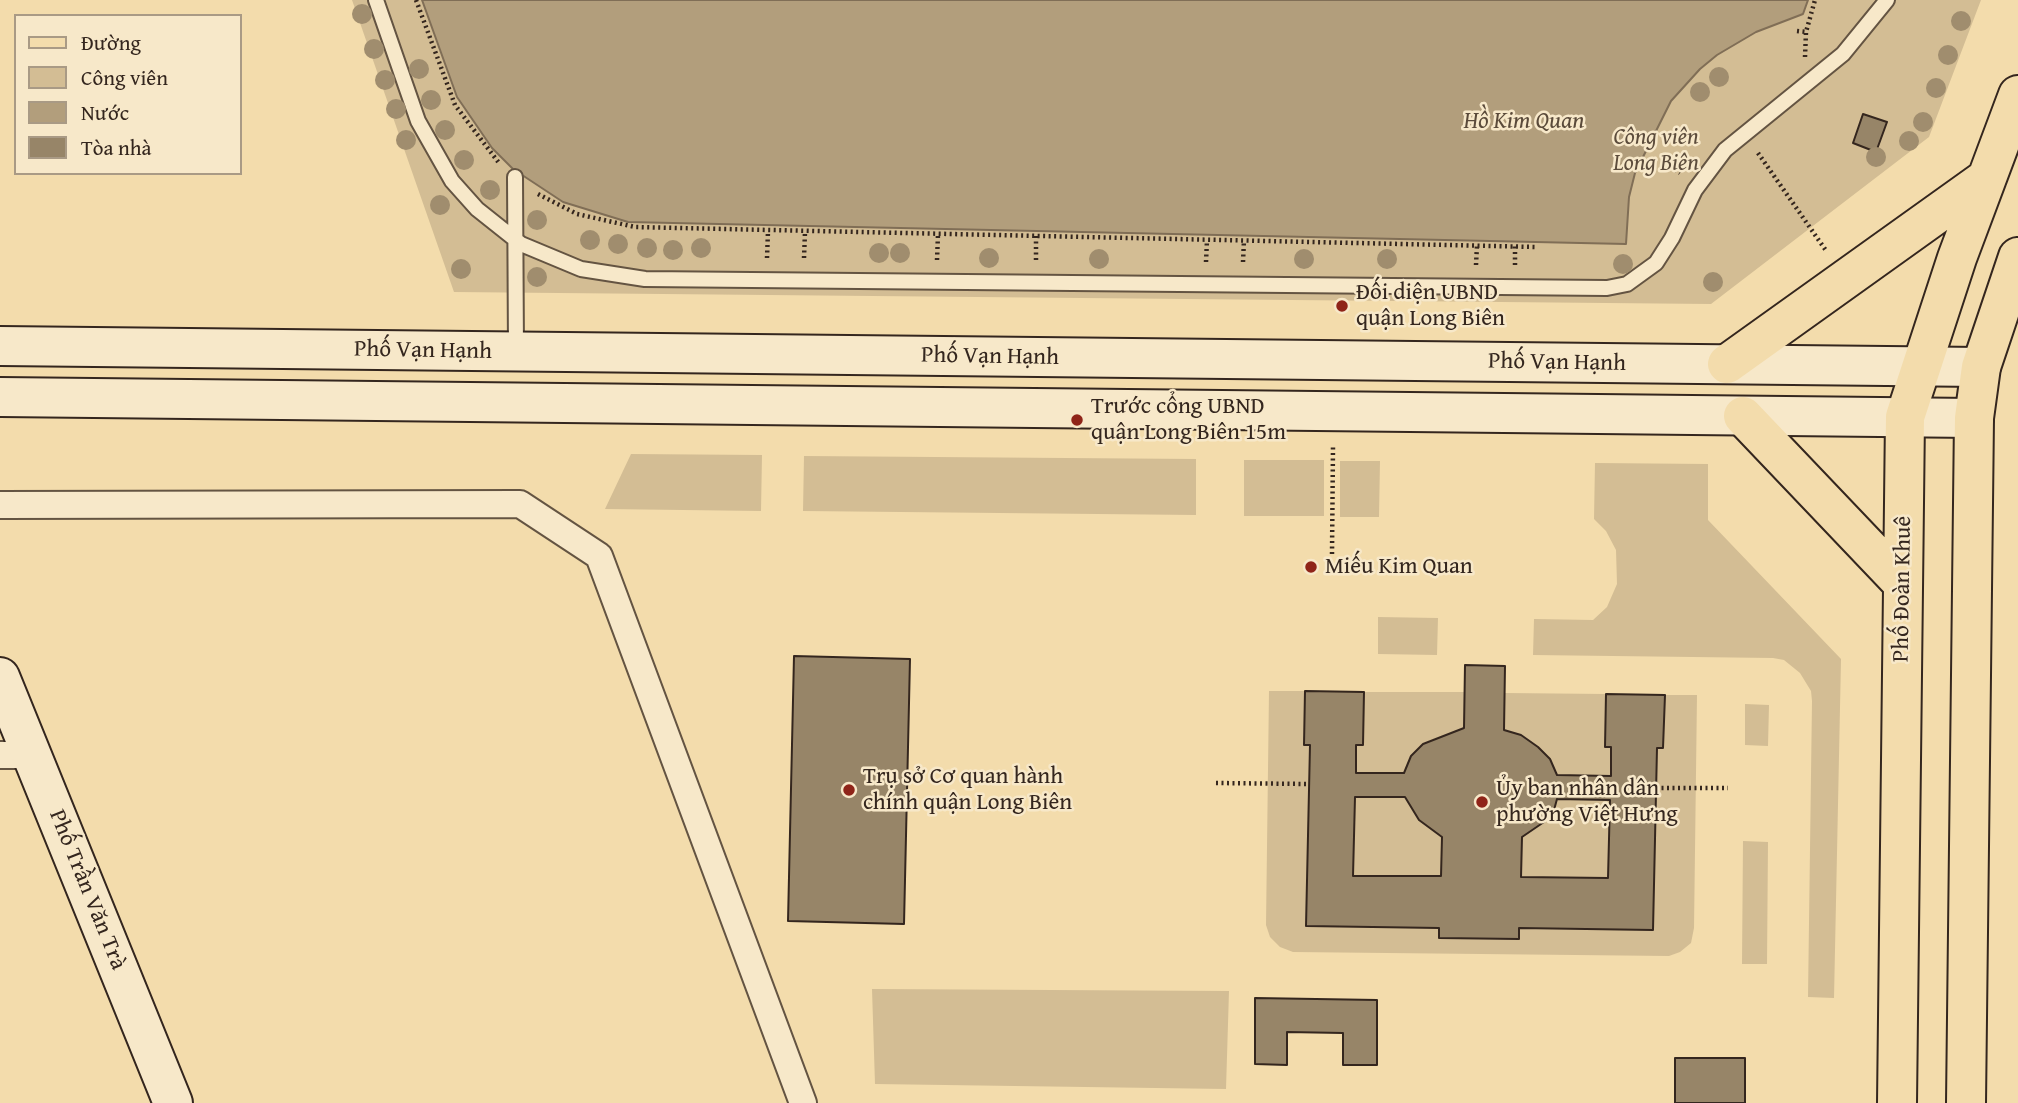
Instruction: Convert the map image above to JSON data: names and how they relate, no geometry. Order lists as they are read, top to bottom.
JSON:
{
  "streets": {
    "main road": ["Phố Đoàn Khuê"],
    "street": ["Phố Vạn Hạnh", "Phố Trần Văn Trà"]
  },
  "crossings": [
    ["Phố Vạn Hạnh", "Phố Đoàn Khuê"]
  ],
  "water": ["Hồ Kim Quan"],
  "parks": ["Công viên Long Biên"],
  "places": [
    "Đối diện UBND quận Long Biên",
    "Trước cổng UBND quận Long Biên 15m",
    "Miếu Kim Quan",
    "Trụ sở Cơ quan hành chính quận Long Biên",
    "Ủy ban nhân dân phường Việt Hưng"
  ],
  "legend": [
    "Đường",
    "Công viên",
    "Nước",
    "Tòa nhà"
  ]
}
